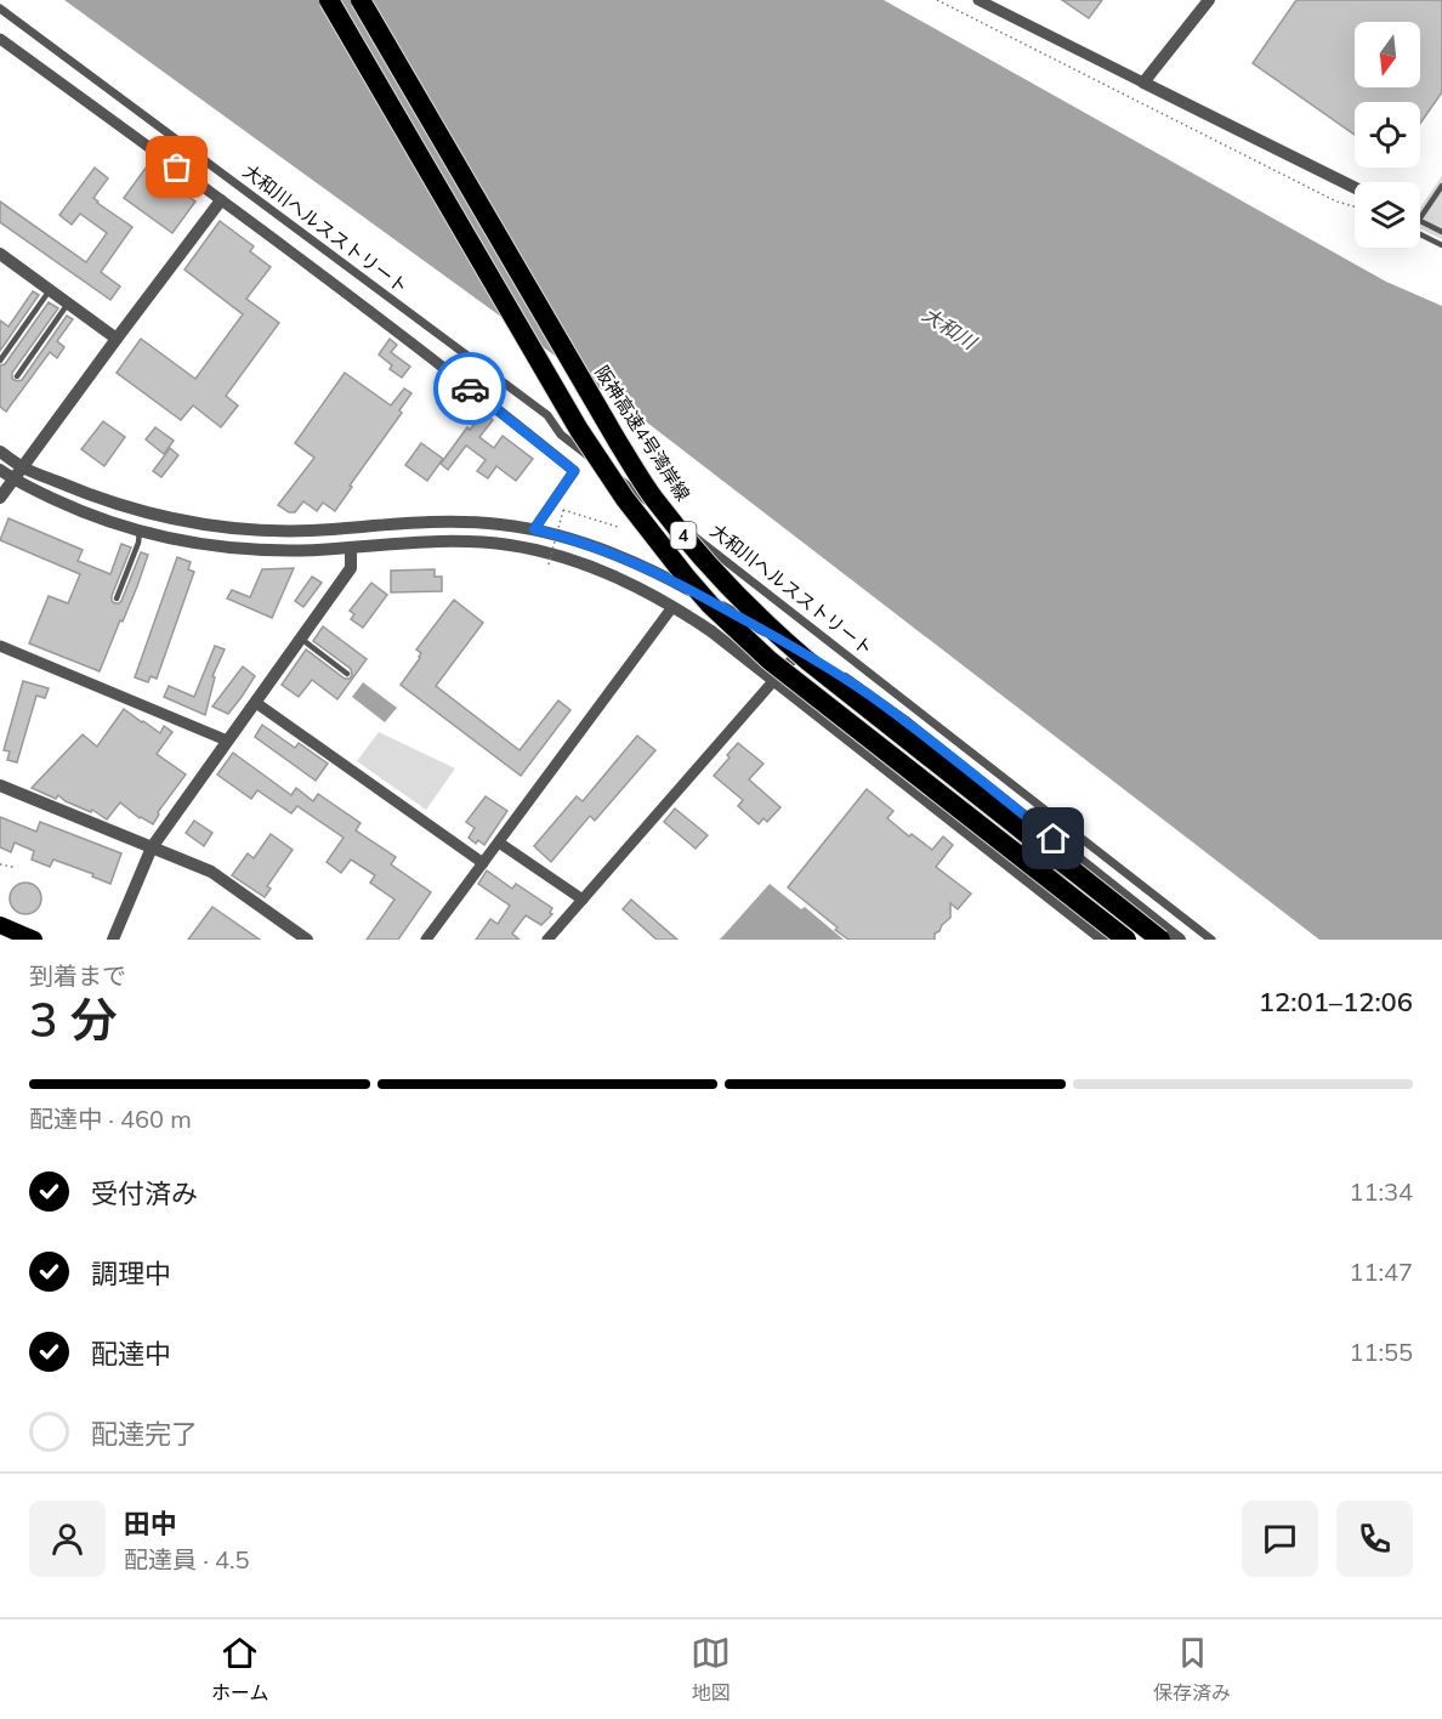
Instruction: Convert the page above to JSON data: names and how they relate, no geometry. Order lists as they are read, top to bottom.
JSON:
{
  "streets": {
    "highway": ["阪神高速4号湾岸線", "4"],
    "street": ["大和川ヘルスストリート"]
  },
  "water": ["大和川"],
  "north": "bottom",
  "page": {
    "heading": ["3 分", "到着まで", "12:01–12:06"],
    "panel": ["田中", "配達員 · 4.5"],
    "bar": "配達中 · 460 m",
    "list": [
      ["受付済み", "11:34"],
      ["調理中", "11:47"],
      ["配達中", "11:55"],
      "配達完了"
    ],
    "tabs": ["ホーム", "地図", "保存済み"]
  }
}
